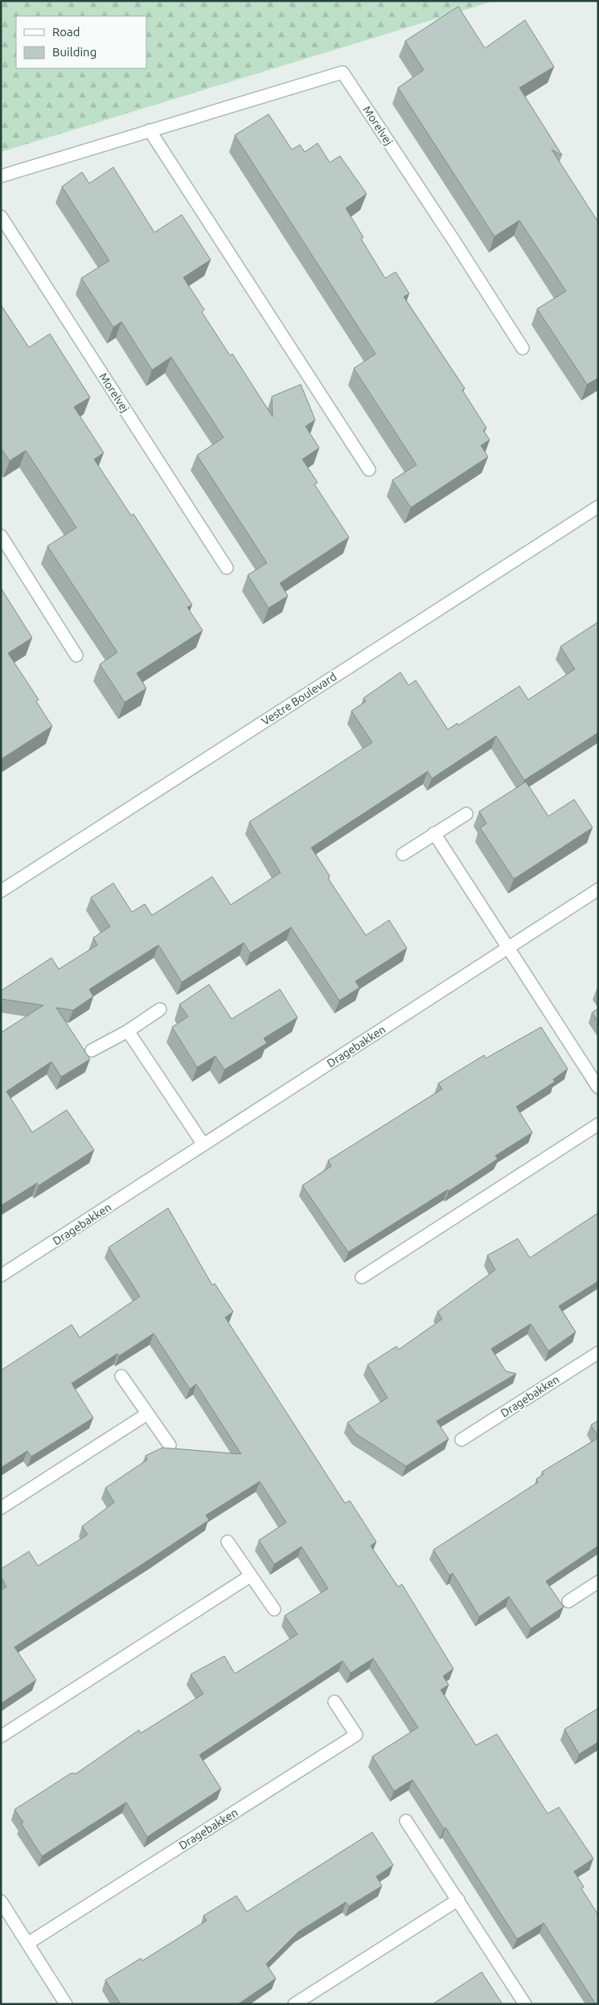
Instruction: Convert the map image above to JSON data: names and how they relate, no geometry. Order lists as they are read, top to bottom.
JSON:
{
  "streets": {
    "street": ["Morelvej", "Vestre Boulevard", "Dragebakken"]
  },
  "legend": ["Road", "Building"]
}
